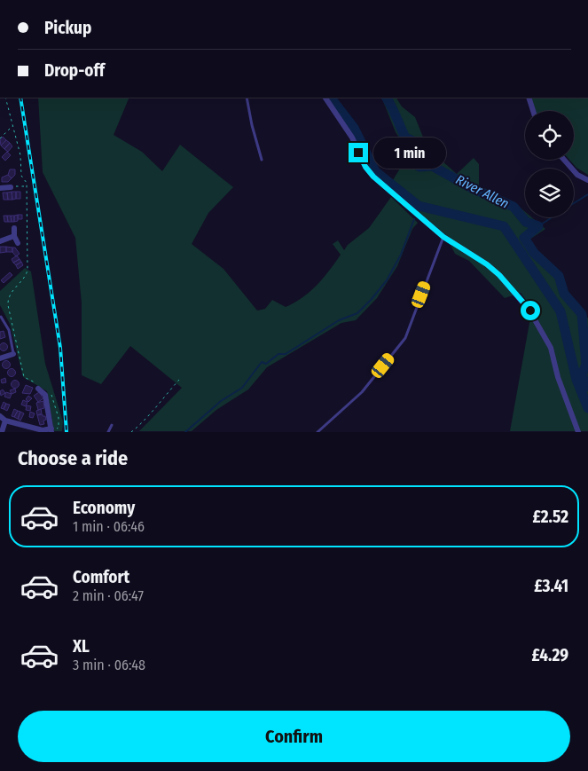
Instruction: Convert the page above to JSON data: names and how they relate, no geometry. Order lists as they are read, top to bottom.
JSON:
{
  "water": ["River Allen"],
  "page": {
    "banner": ["Pickup", "Drop-off"],
    "bubble": "1 min",
    "heading": "Choose a ride",
    "list": [
      {
        "name": "Economy",
        "note": "1 min · 06:46",
        "value": "£2.52"
      },
      {
        "name": "Comfort",
        "note": "2 min · 06:47",
        "value": "£3.41"
      },
      {
        "name": "XL",
        "note": "3 min · 06:48",
        "value": "£4.29"
      }
    ],
    "buttons": "Confirm"
  }
}
